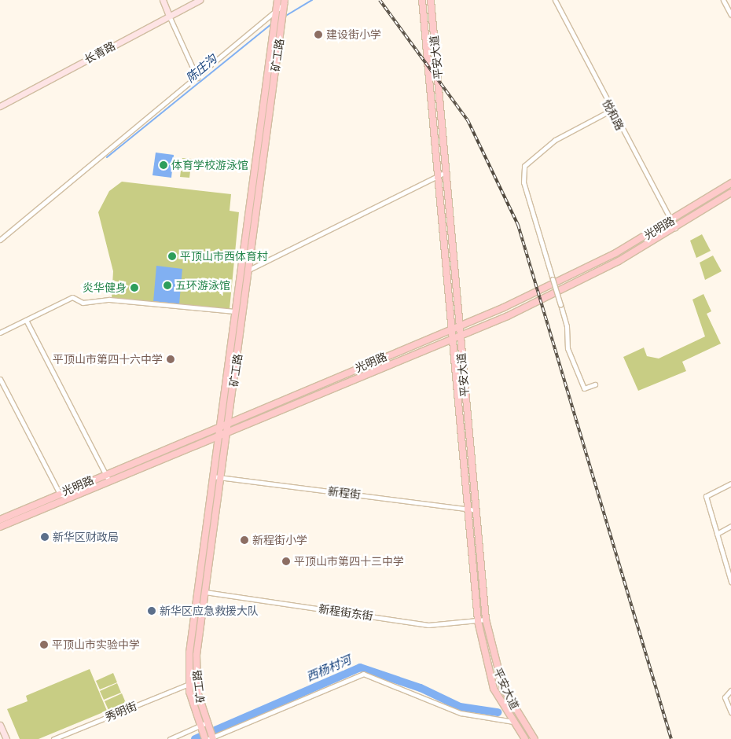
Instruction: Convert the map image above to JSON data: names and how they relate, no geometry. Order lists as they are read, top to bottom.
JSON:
{
  "streets": {
    "main road": ["矿工路", "平安大道", "光明路"],
    "street": [
      "长青路",
      "悦和路",
      "新程街",
      "新程街东街",
      "秀明街"
    ]
  },
  "crossings": [
    ["矿工路", "光明路"],
    ["矿工路", "新程街"],
    ["矿工路", "新程街东街"],
    ["矿工路", "秀明街"],
    ["平安大道", "光明路"],
    ["平安大道", "新程街"],
    ["平安大道", "新程街东街"],
    ["悦和路", "光明路"]
  ],
  "water": ["陈庄沟", "西杨村河"],
  "places": [
    "建设街小学",
    "体育学校游泳馆",
    "平顶山市西体育村",
    "五环游泳馆",
    "炎华健身",
    "平顶山市第四十六中学",
    "新华区财政局",
    "新程街小学",
    "平顶山市第四十三中学",
    "新华区应急救援大队",
    "平顶山市实验中学"
  ]
}
